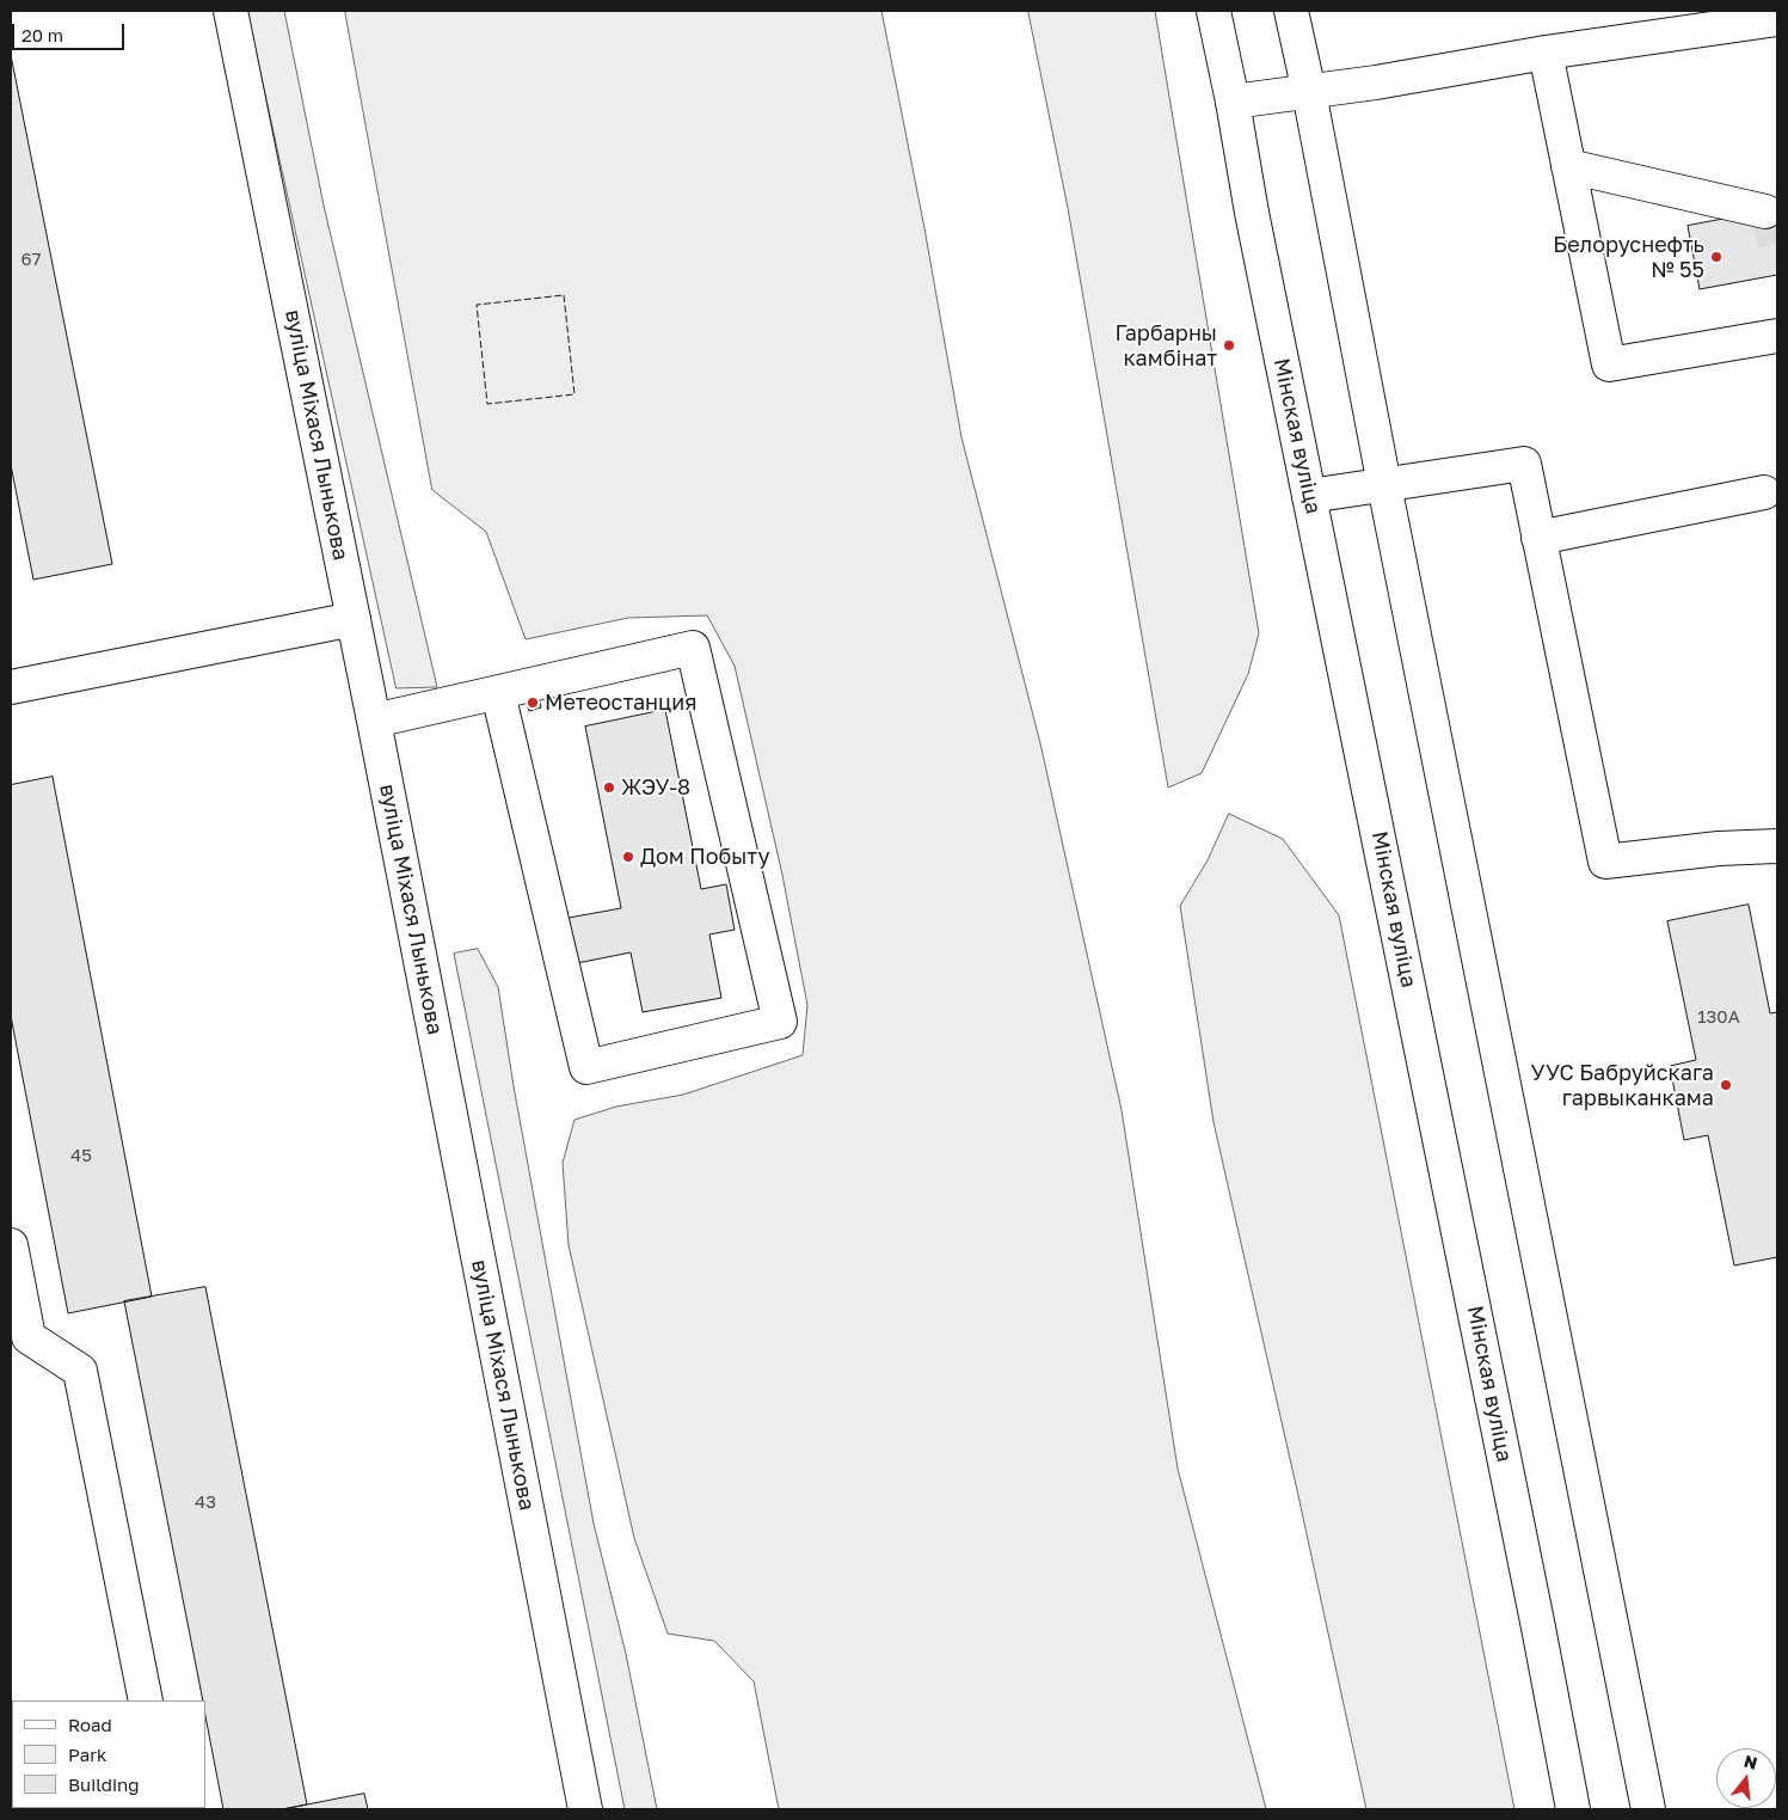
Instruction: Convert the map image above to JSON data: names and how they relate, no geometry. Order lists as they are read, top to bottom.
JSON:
{
  "streets": {
    "main road": ["вуліца Міхася Лынькова", "Мінская вуліца"]
  },
  "places": [
    "Белоруснефть № 55",
    "Гарбарны камбінат",
    "Метеостанция",
    "ЖЭУ-8",
    "Дом Побыту",
    "УУС Бабруйскага гарвыканкама"
  ],
  "house_numbers": [
    "67",
    "130А",
    "45",
    "43"
  ],
  "legend": ["Road", "Park", "Building"],
  "scale_bar": "20 m",
  "north": "top"
}
